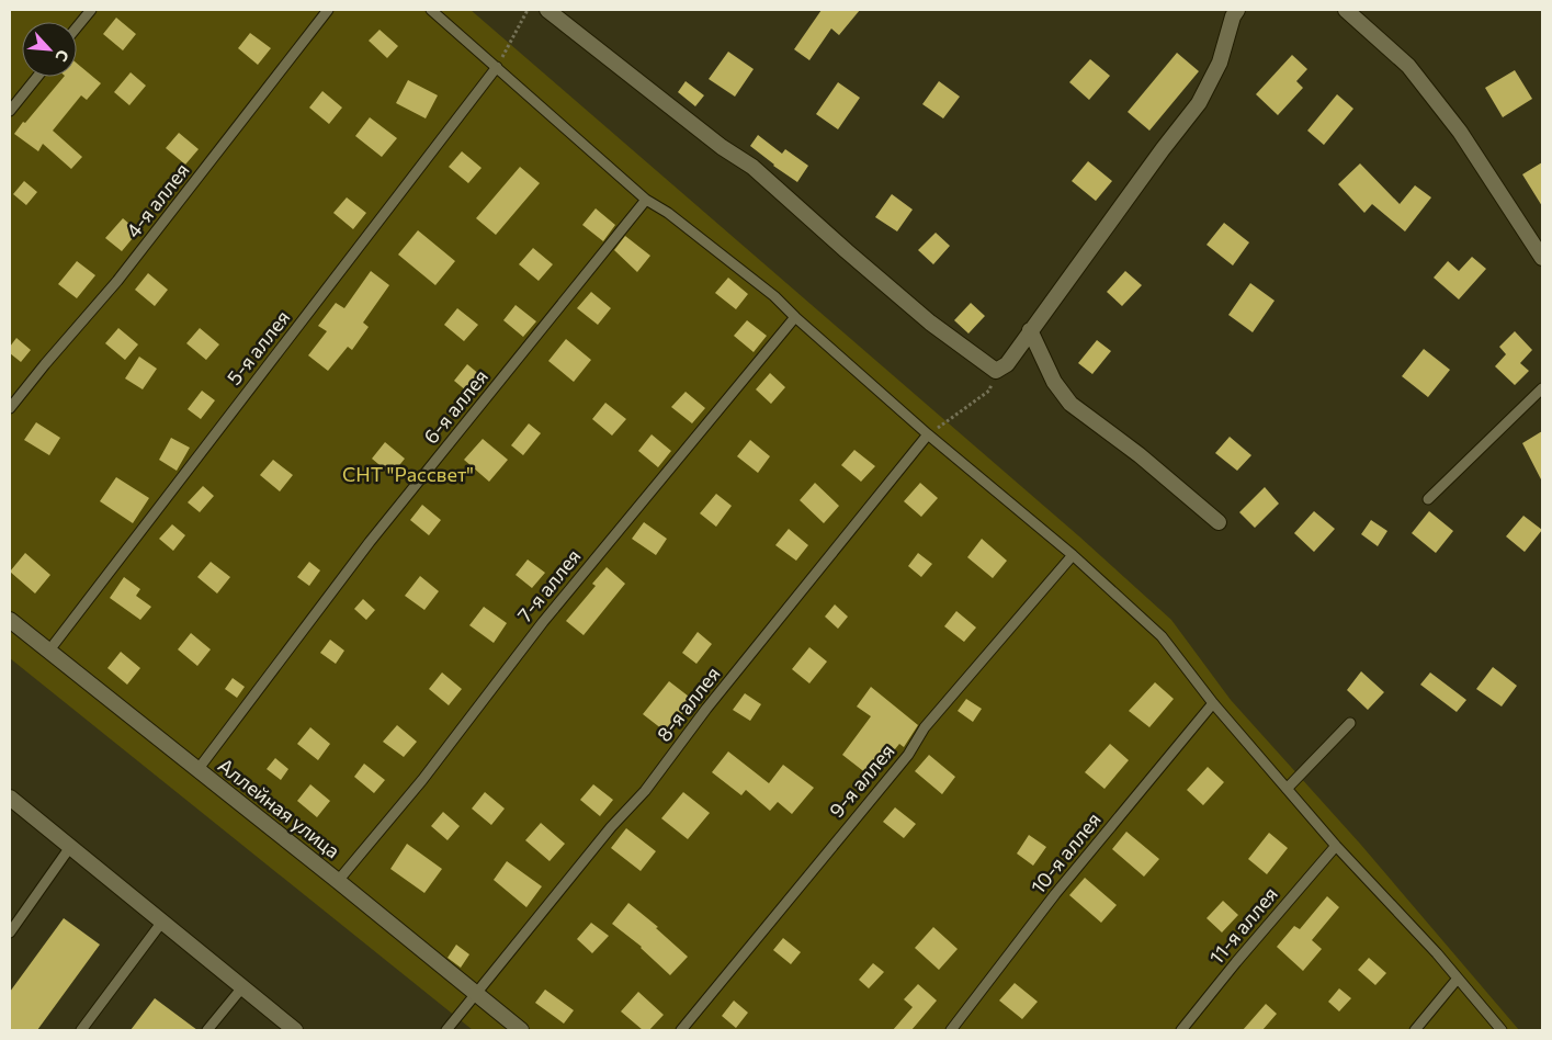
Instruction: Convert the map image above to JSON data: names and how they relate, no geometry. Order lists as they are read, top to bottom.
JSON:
{
  "streets": {
    "street": ["Аллейная улица"],
    "lane": [
      "4-я аллея",
      "5-я аллея",
      "6-я аллея",
      "7-я аллея",
      "8-я аллея",
      "9-я аллея",
      "10-я аллея",
      "11-я аллея"
    ]
  },
  "crossings": [
    ["5-я аллея", "Аллейная улица"],
    ["6-я аллея", "Аллейная улица"],
    ["7-я аллея", "Аллейная улица"],
    ["8-я аллея", "Аллейная улица"]
  ],
  "parks": ["СНТ \"Рассвет\""],
  "north": "bottom right"
}
